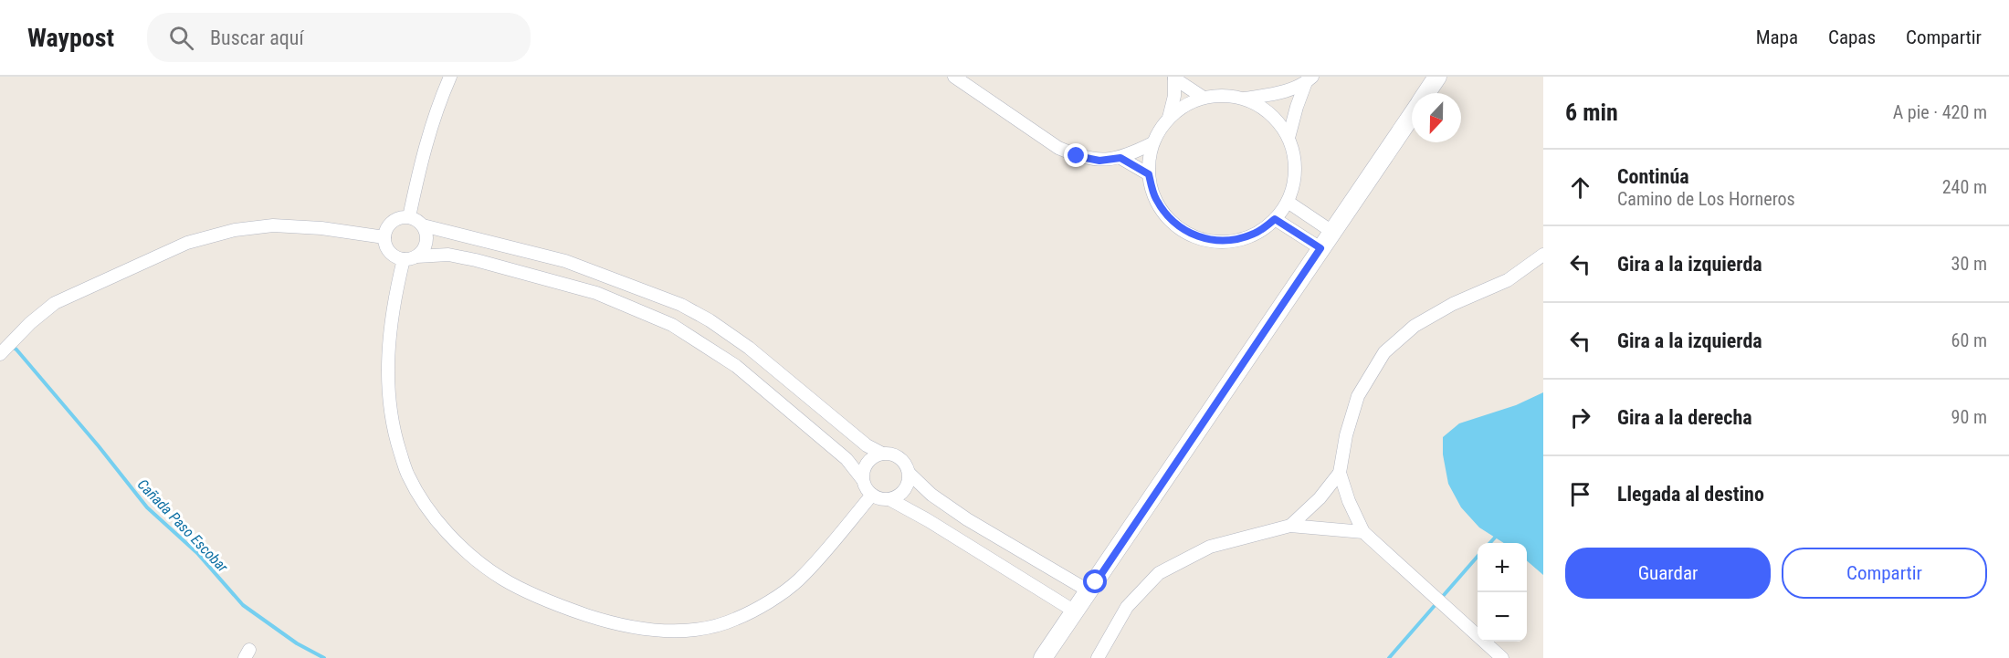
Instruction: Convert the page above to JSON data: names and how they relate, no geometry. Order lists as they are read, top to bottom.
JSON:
{
  "water": ["Cañada Paso Escobar"],
  "north": "bottom",
  "page": {
    "header": "Waypost",
    "search": "Buscar aquí",
    "nav": ["Mapa", "Capas", "Compartir"],
    "heading": ["6 min", "A pie · 420 m"],
    "list": [
      ["Continúa", "Camino de Los Horneros", "240 m"],
      ["Gira a la izquierda", "30 m"],
      ["Gira a la izquierda", "60 m"],
      ["Gira a la derecha", "90 m"],
      "Llegada al destino"
    ],
    "buttons": ["Guardar", "Compartir"],
    "map_buttons": ["+", "−"]
  }
}
